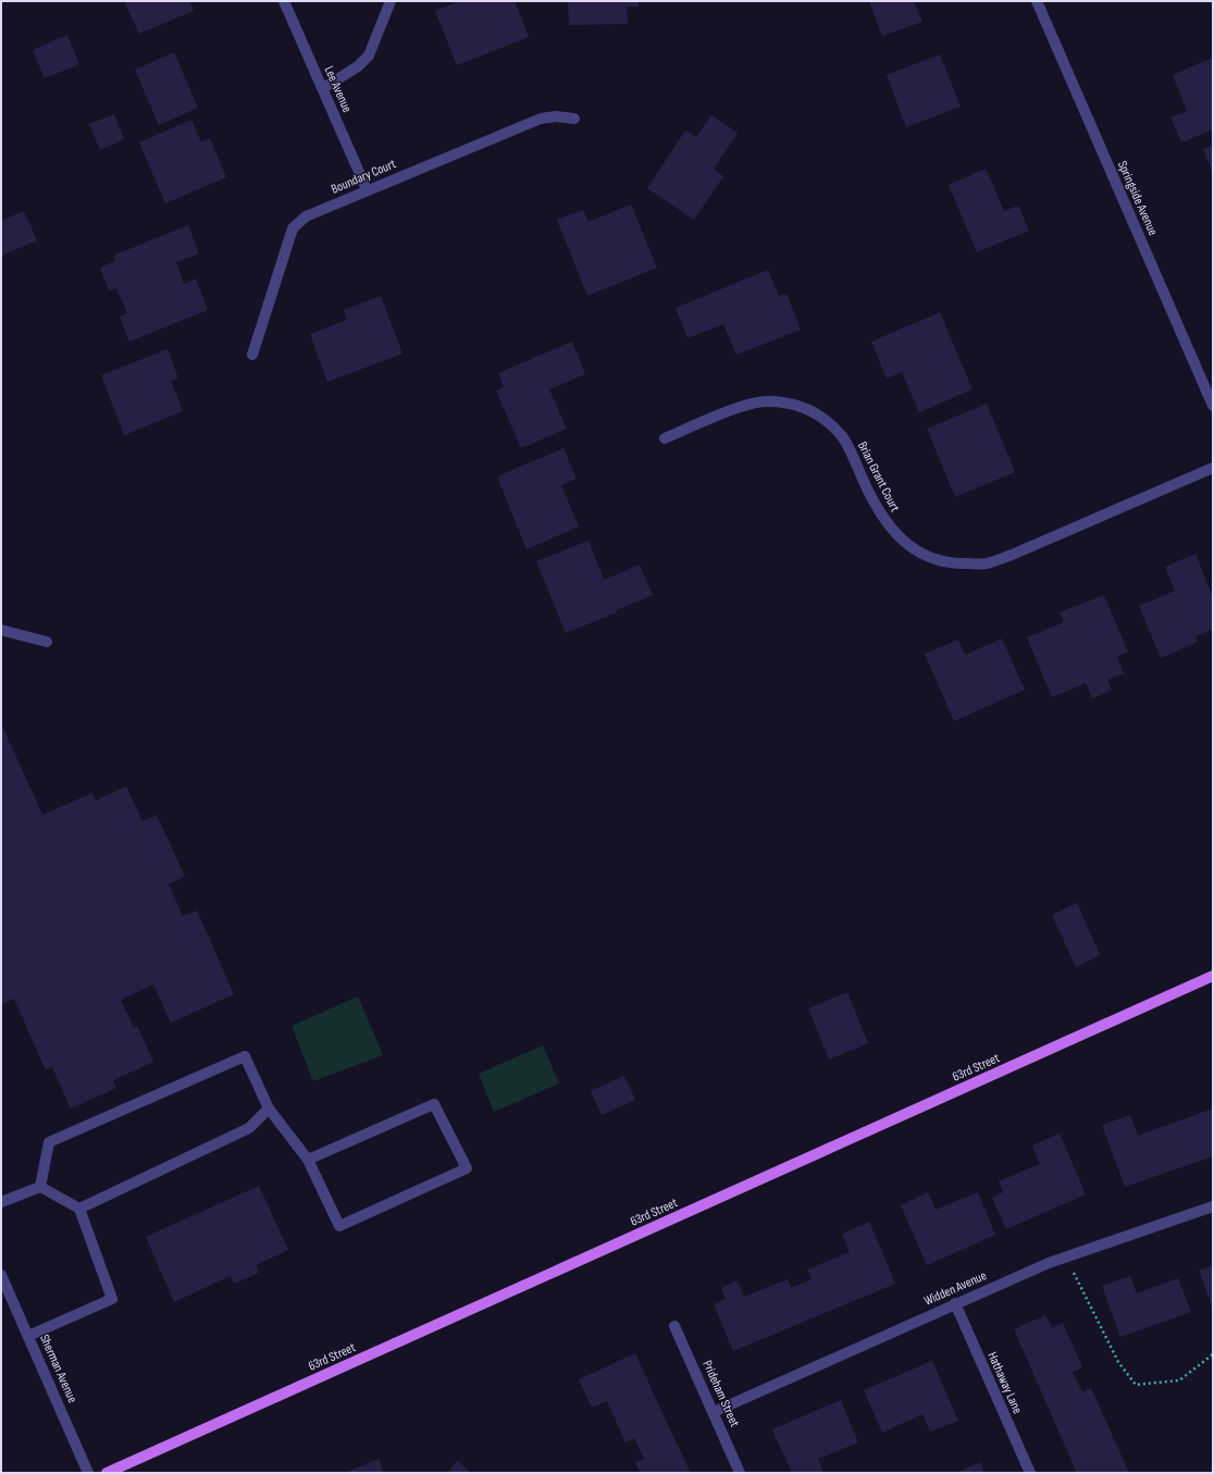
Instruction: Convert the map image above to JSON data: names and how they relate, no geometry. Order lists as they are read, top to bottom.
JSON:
{
  "streets": {
    "main road": ["63rd Street"],
    "street": [
      "Lee Avenue",
      "Boundary Court",
      "Springside Avenue",
      "Brian Grant Court",
      "Widden Avenue",
      "Sherman Avenue",
      "Hathaway Lane",
      "Prideham Street"
    ]
  },
  "crossings": [
    ["Lee Avenue", "Boundary Court"],
    ["Widden Avenue", "Hathaway Lane"],
    ["Widden Avenue", "Prideham Street"]
  ]
}
